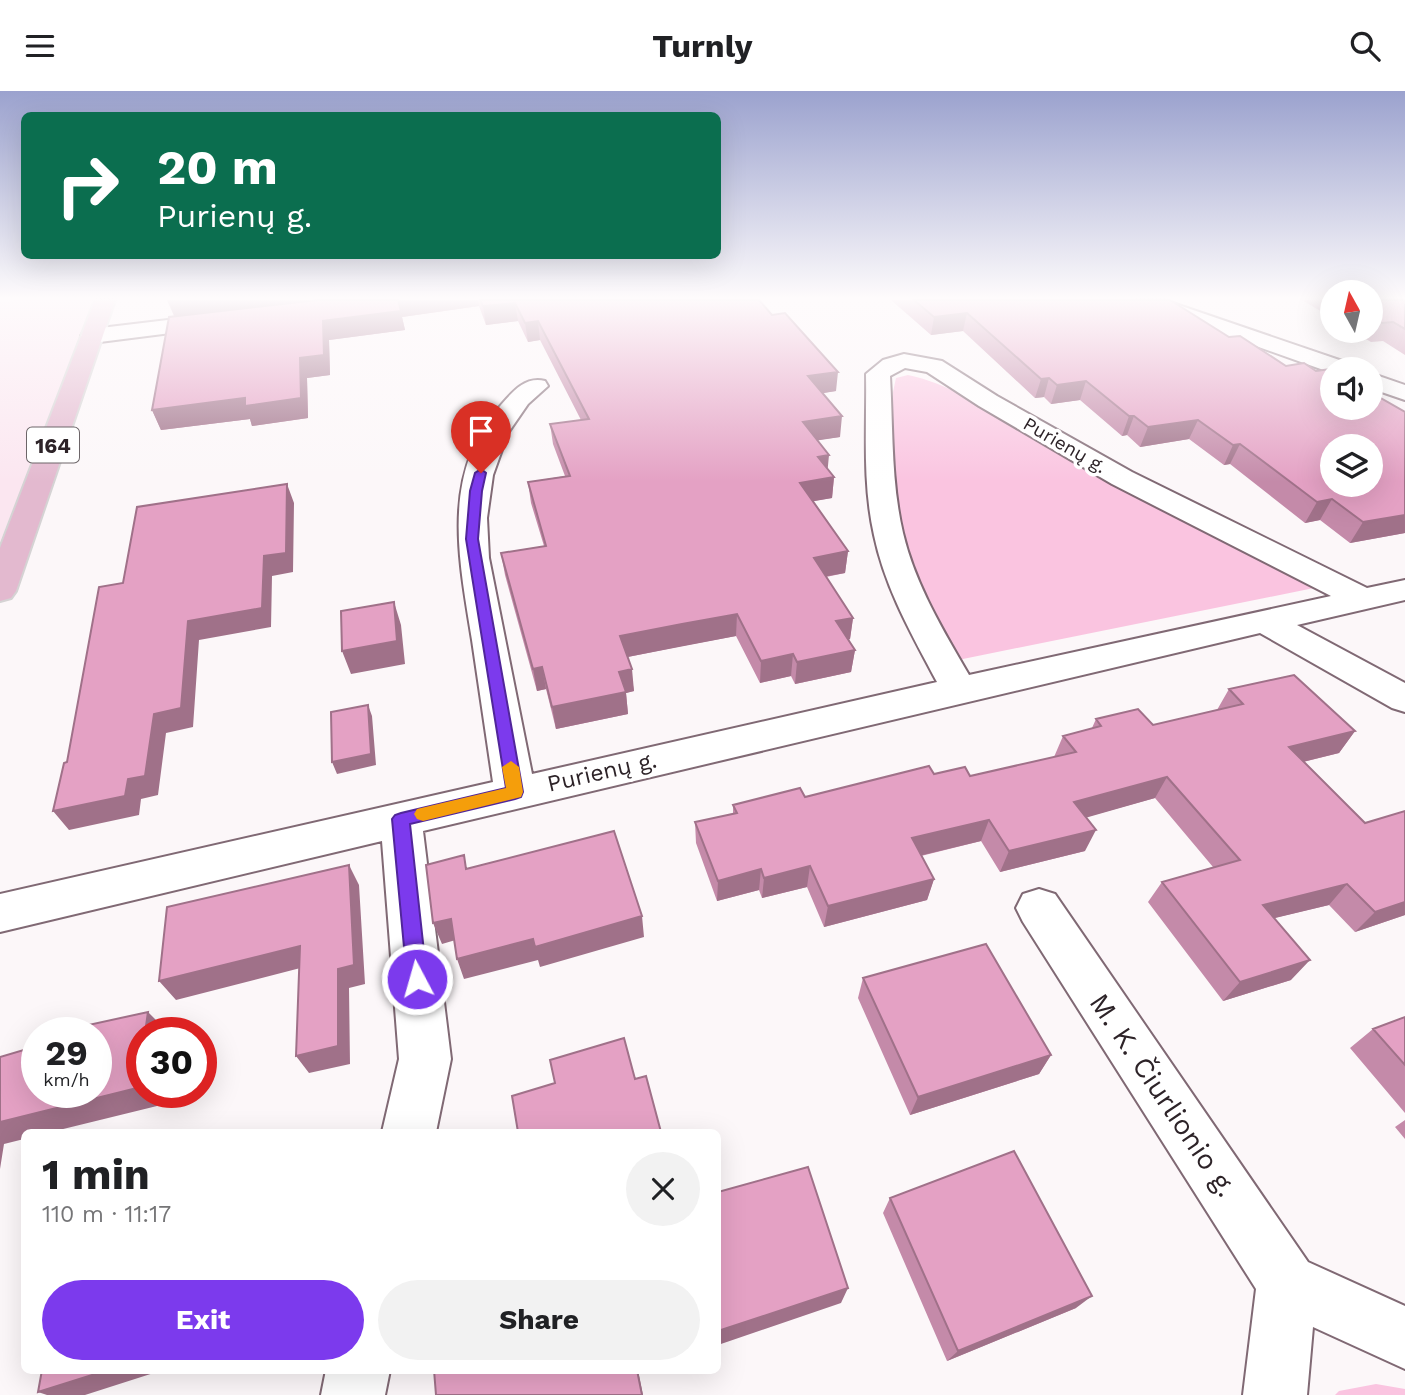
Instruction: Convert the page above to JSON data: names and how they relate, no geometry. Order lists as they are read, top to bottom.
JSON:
{
  "streets": {
    "main road": ["164"],
    "street": ["Purienų g.", "M. K. Čiurlionio g."]
  },
  "north": "top",
  "page": {
    "header": "Turnly",
    "turn": ["20 m", "Purienų g."],
    "speed": "29 km/h",
    "limit": "30",
    "heading": ["1 min", "110 m · 11:17"],
    "buttons": ["Exit", "Share"]
  }
}
